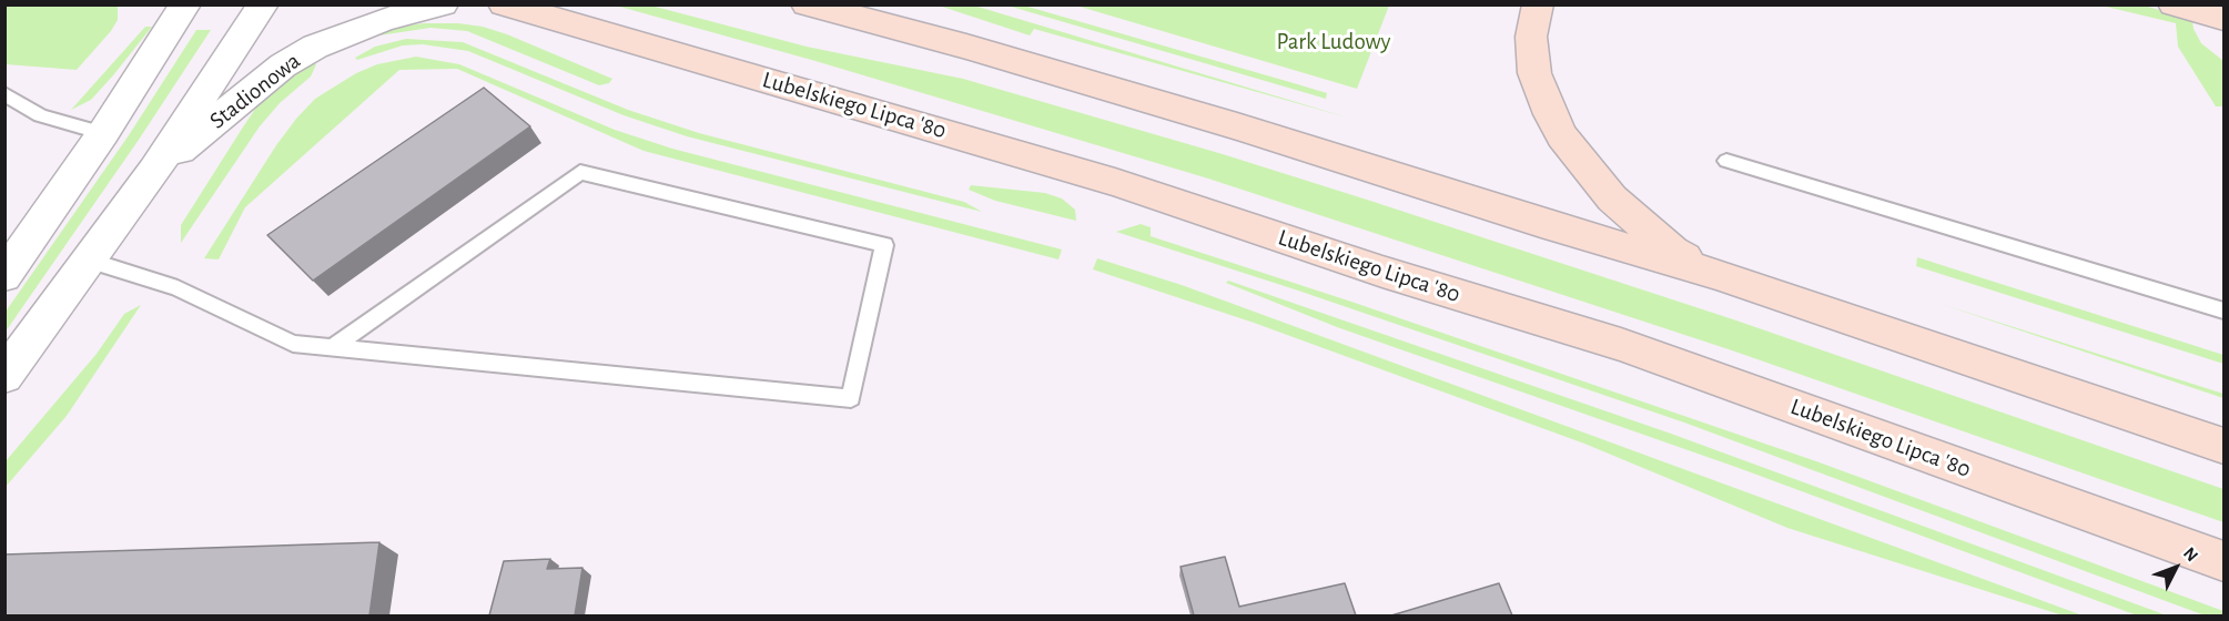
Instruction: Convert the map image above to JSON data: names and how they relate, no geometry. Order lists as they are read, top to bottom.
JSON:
{
  "streets": {
    "main road": ["Lubelskiego Lipca '80"],
    "street": ["Stadionowa"]
  },
  "parks": ["Park Ludowy"],
  "north": "top right"
}
